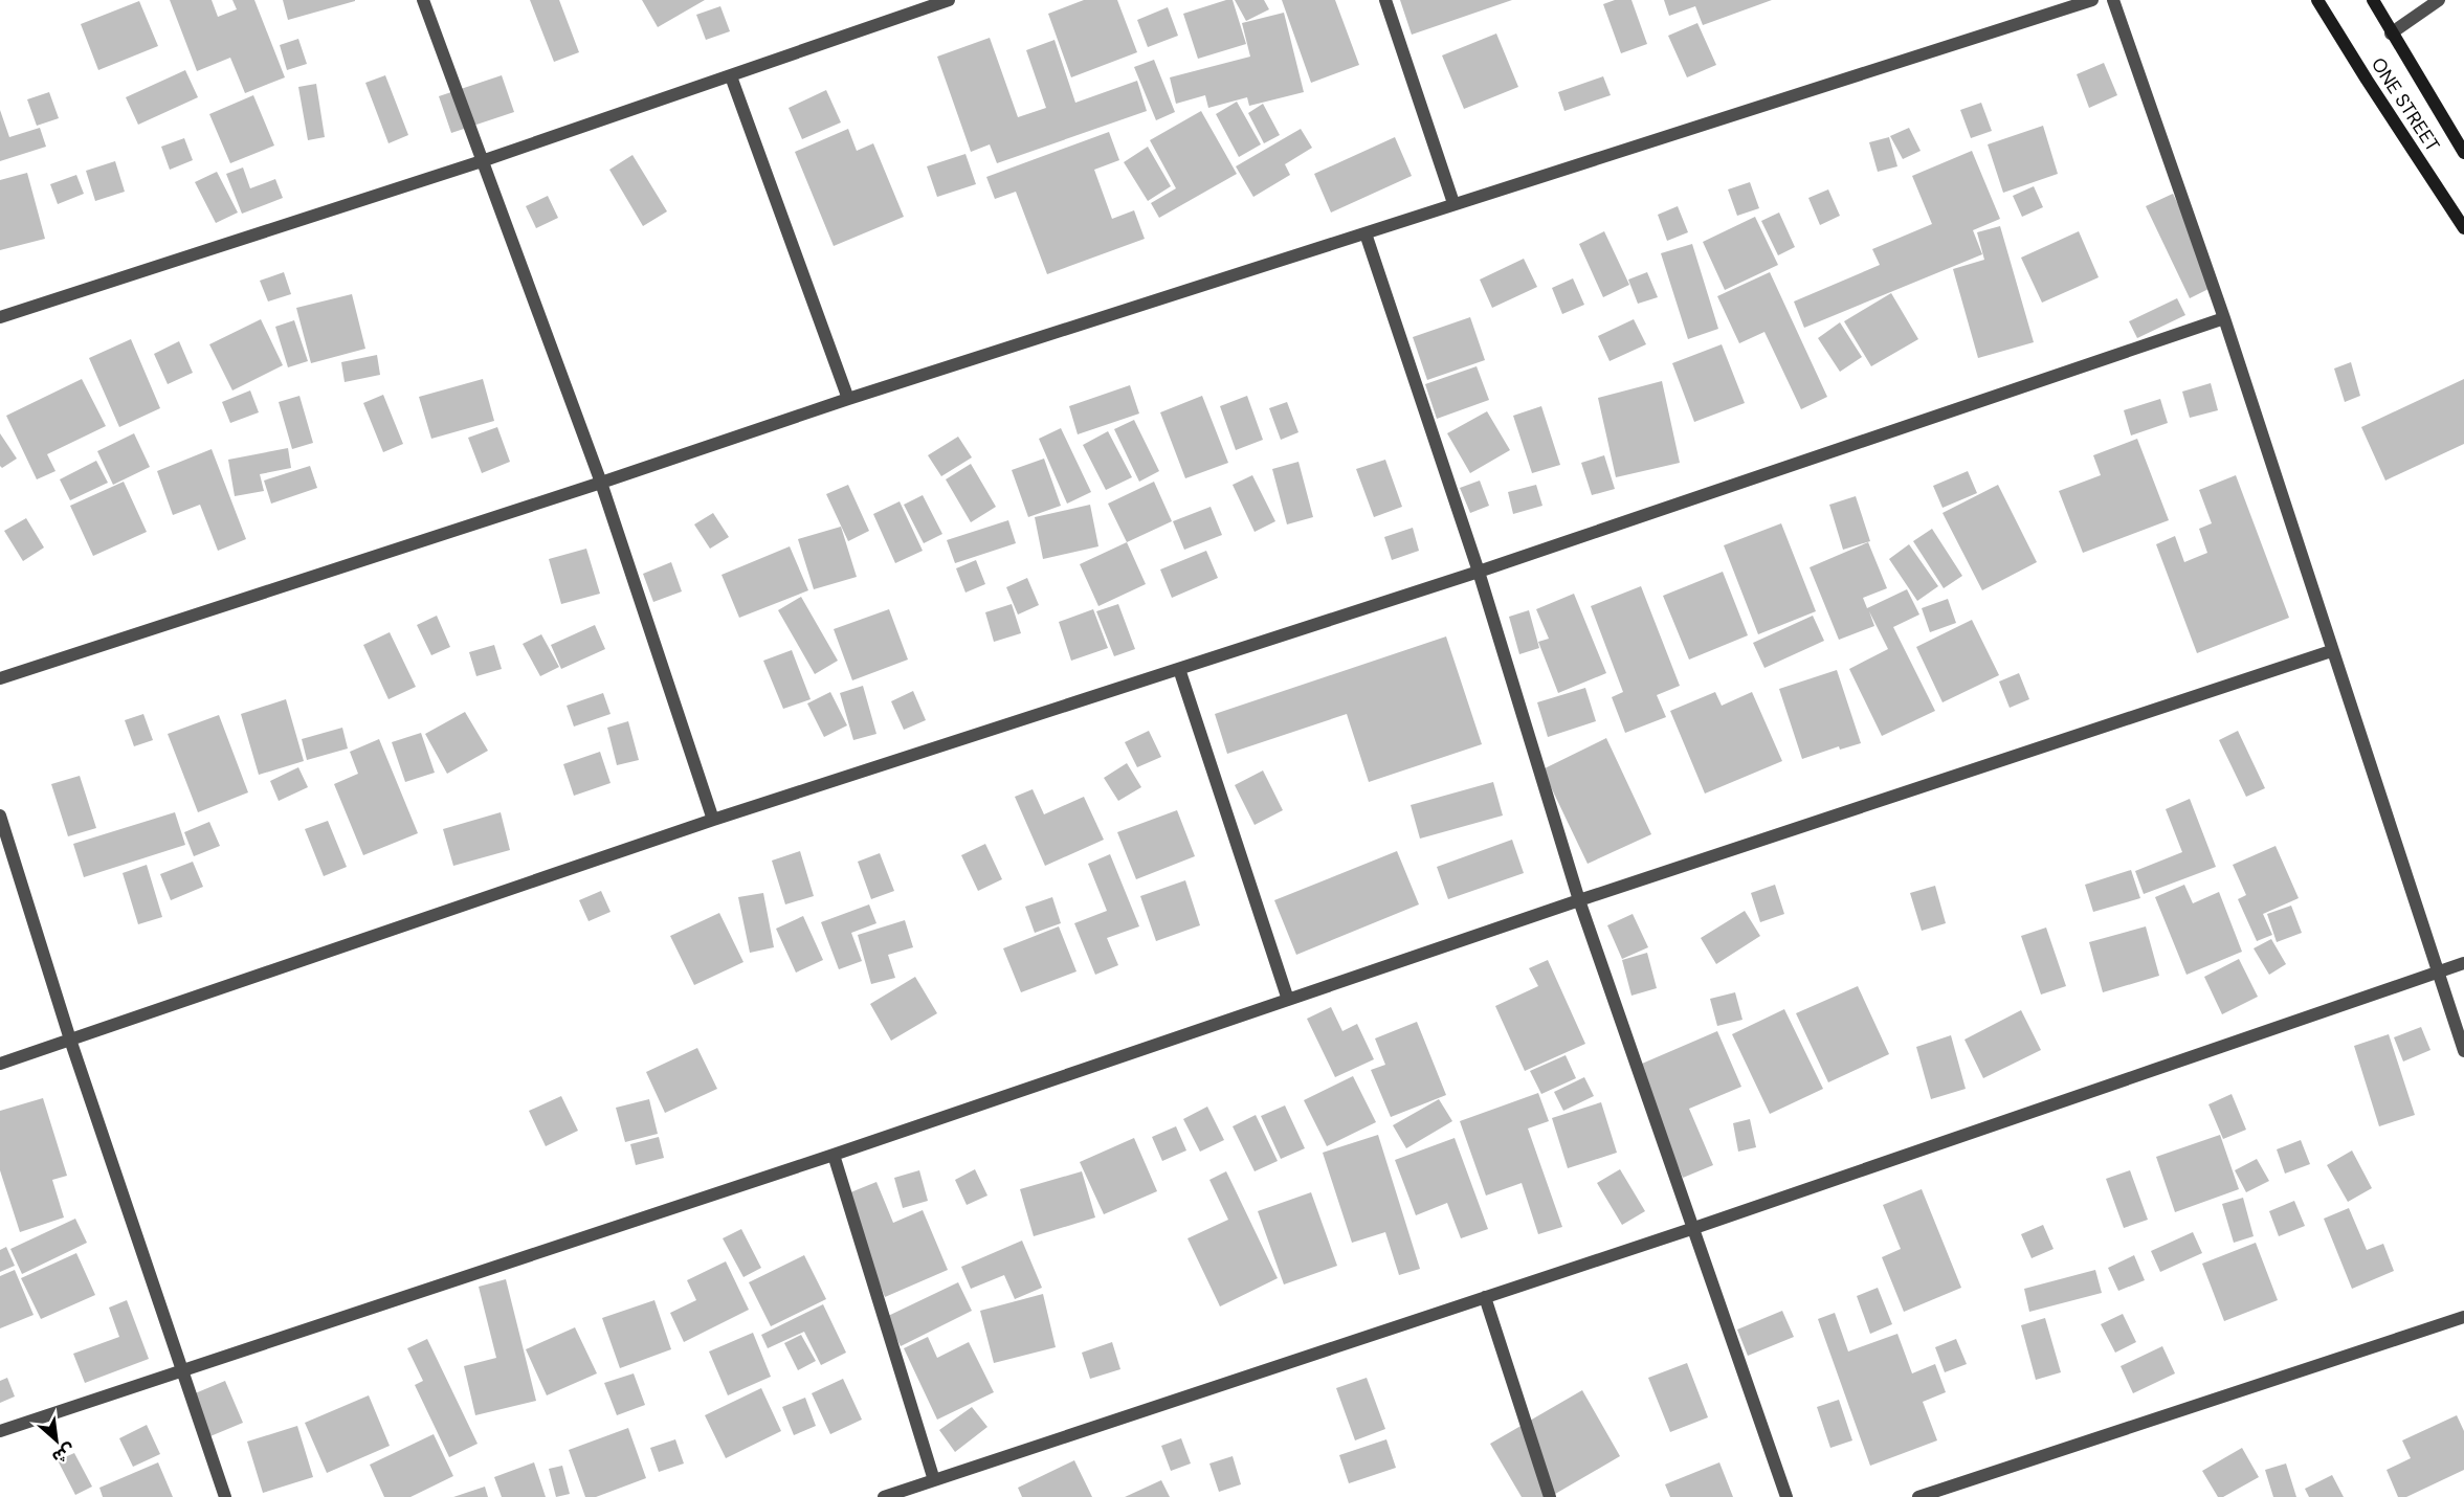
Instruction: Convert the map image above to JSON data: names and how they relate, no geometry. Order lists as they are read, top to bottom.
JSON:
{
  "streets": {
    "street": ["ONE STREET"]
  },
  "north": "bottom right"
}
